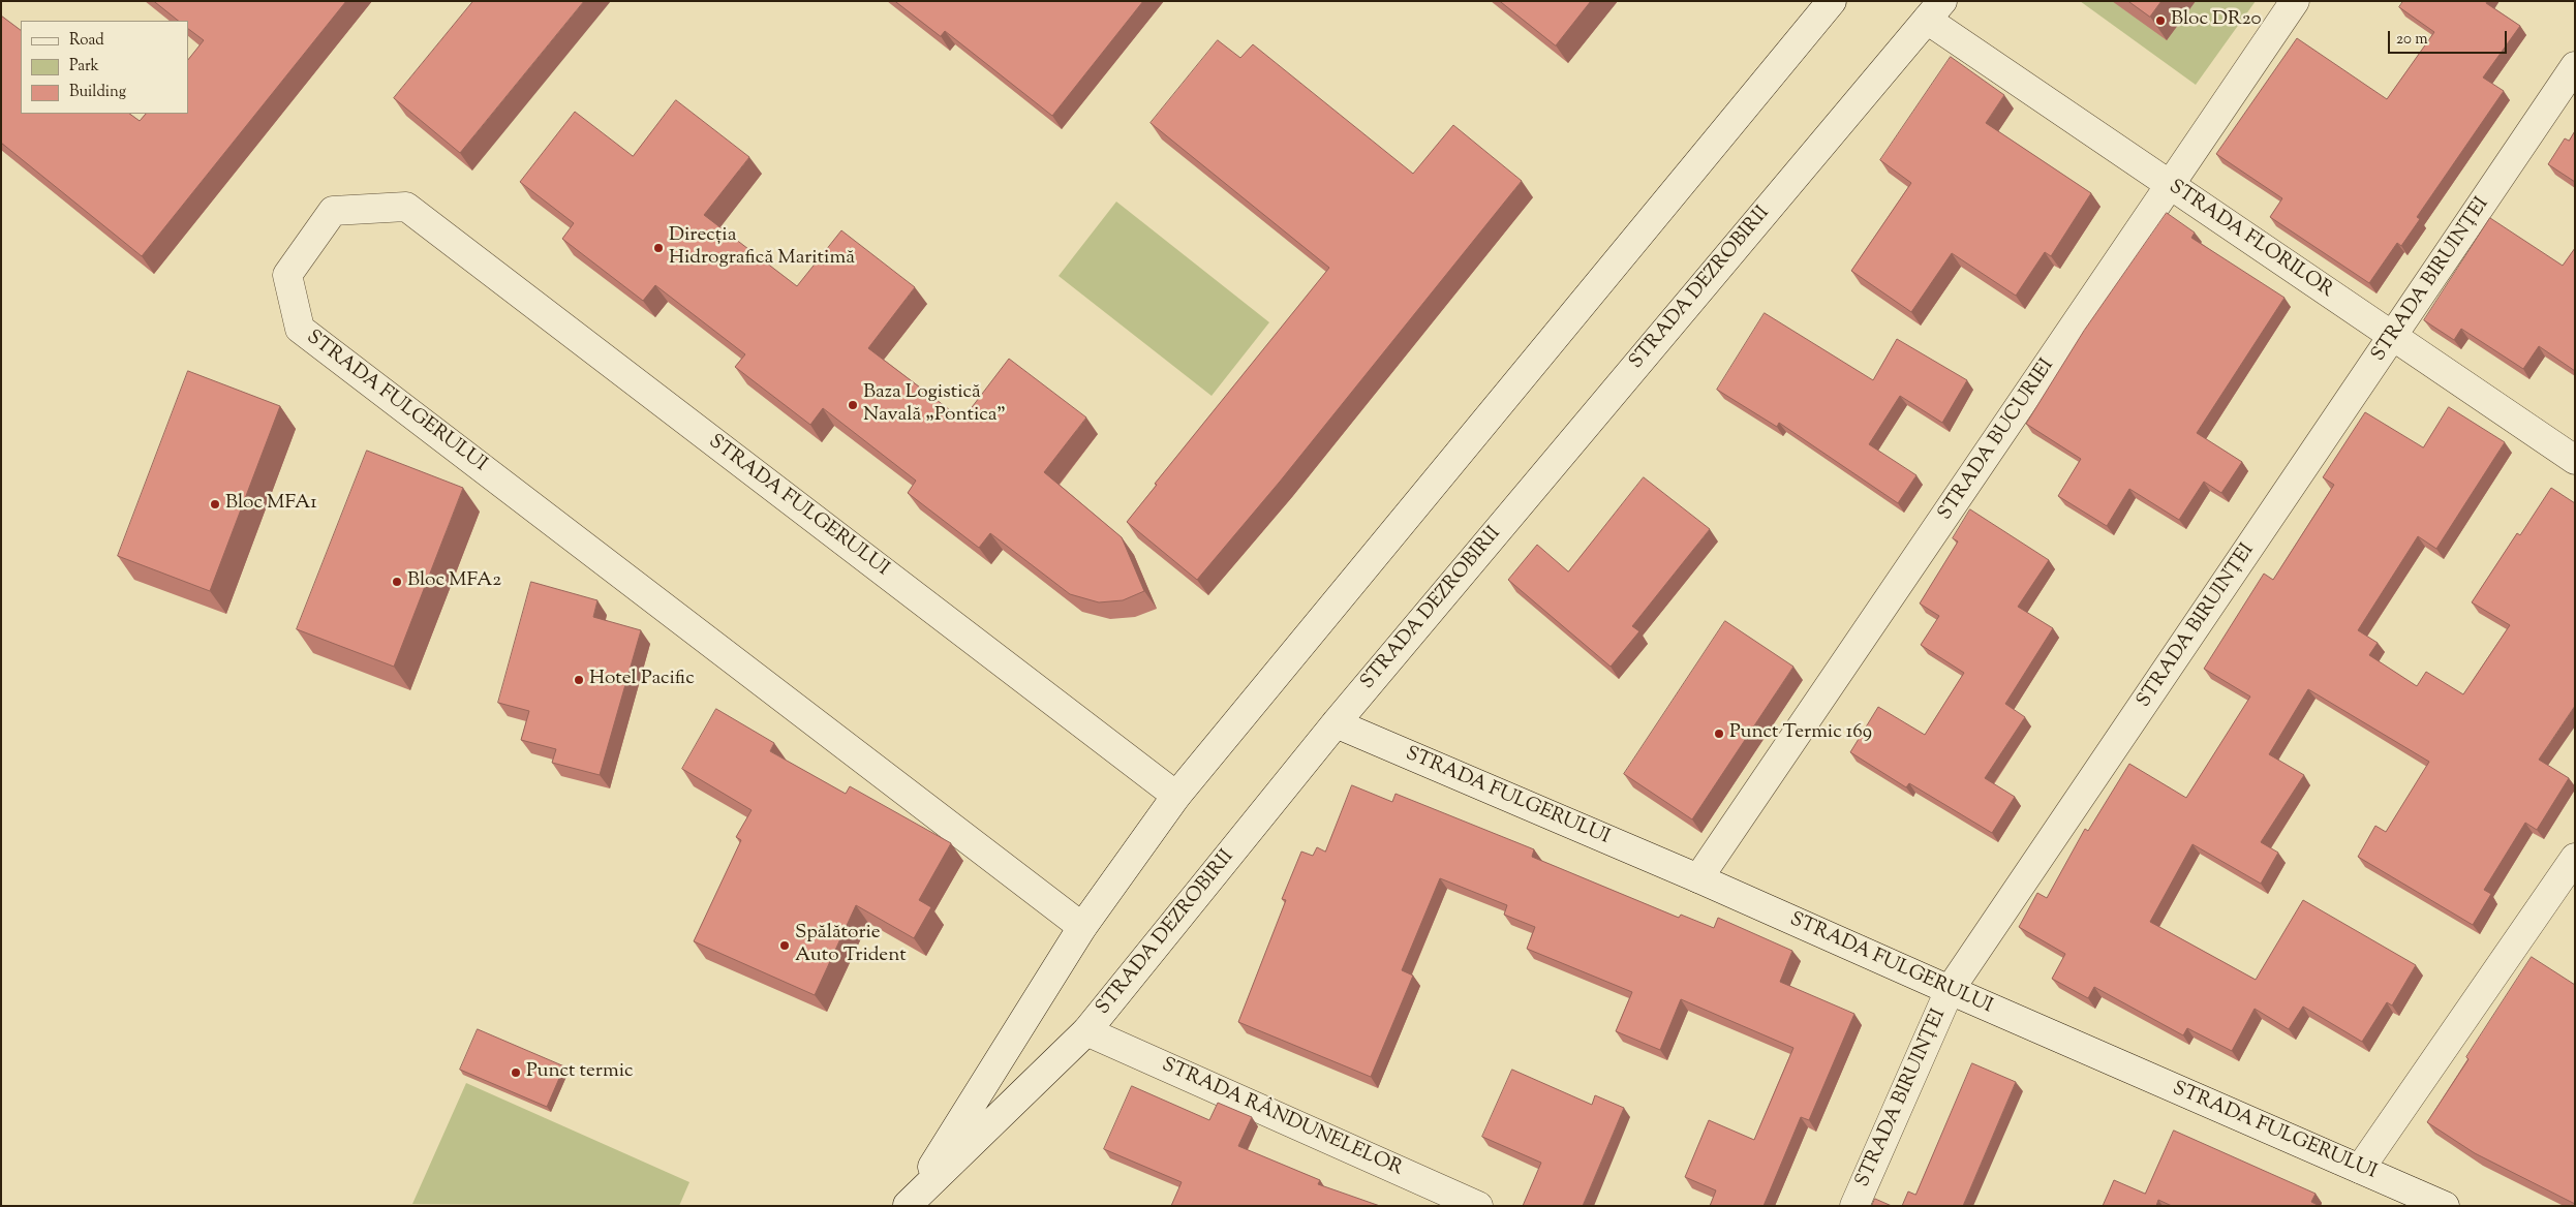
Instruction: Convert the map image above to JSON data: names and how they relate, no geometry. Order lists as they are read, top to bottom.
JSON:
{
  "streets": {
    "street": [
      "STRADA FLORILOR",
      "STRADA BIRUINȚEI",
      "STRADA DEZROBIRII",
      "STRADA FULGERULUI",
      "STRADA BUCURIEI",
      "STRADA RÂNDUNELELOR"
    ]
  },
  "crossings": [
    ["STRADA FLORILOR", "STRADA BIRUINȚEI"],
    ["STRADA FLORILOR", "STRADA DEZROBIRII"],
    ["STRADA FLORILOR", "STRADA BUCURIEI"],
    ["STRADA BIRUINȚEI", "STRADA FULGERULUI"],
    ["STRADA DEZROBIRII", "STRADA FULGERULUI"],
    ["STRADA DEZROBIRII", "STRADA RÂNDUNELELOR"],
    ["STRADA FULGERULUI", "STRADA BUCURIEI"]
  ],
  "places": [
    "Bloc DR20",
    "Direcția Hidrografică Maritimă",
    "Baza Logistică Navală „Pontica”",
    "Bloc MFA1",
    "Bloc MFA2",
    "Hotel Pacific",
    "Punct Termic 169",
    "Spălătorie Auto Trident",
    "Punct termic"
  ],
  "legend": ["Road", "Park", "Building"],
  "scale_bar": "20 m"
}
